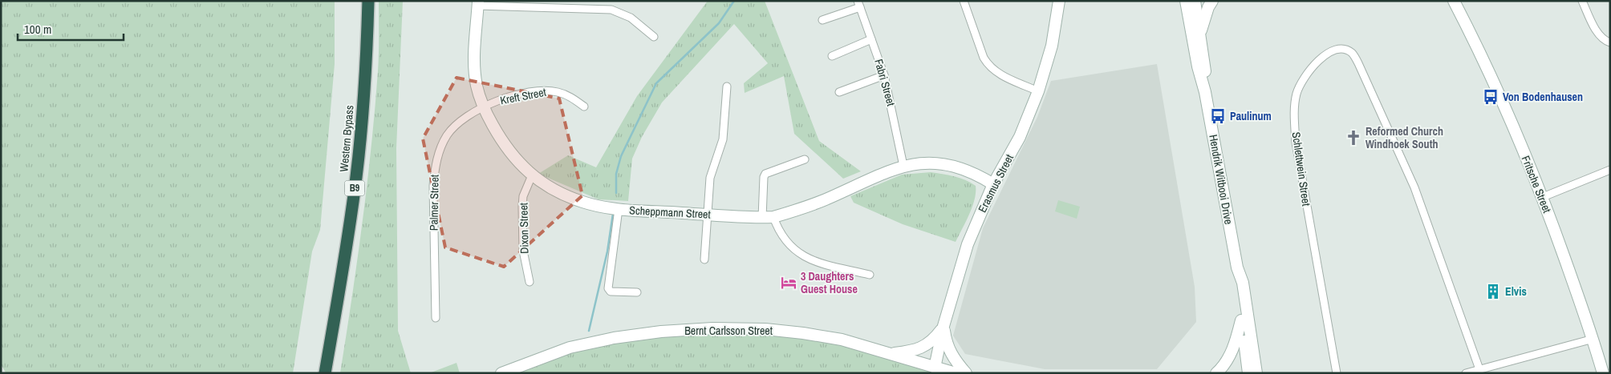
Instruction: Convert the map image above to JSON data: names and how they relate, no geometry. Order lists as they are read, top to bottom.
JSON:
{
  "streets": {
    "highway": ["Western Bypass", "B9"],
    "street": [
      "Fabri Street",
      "Kreft Street",
      "Schlettwein Street",
      "Hendrik Witbooi Drive",
      "Erasmus Street",
      "Fritsche Street",
      "Palmer Street",
      "Scheppmann Street",
      "Dixon Street",
      "Bernt Carlsson Street"
    ]
  },
  "crossings": [
    ["Fabri Street", "Scheppmann Street"],
    ["Kreft Street", "Palmer Street"],
    ["Kreft Street", "Scheppmann Street"],
    ["Erasmus Street", "Scheppmann Street"],
    ["Erasmus Street", "Bernt Carlsson Street"],
    ["Palmer Street", "Scheppmann Street"],
    ["Scheppmann Street", "Dixon Street"]
  ],
  "places": {
    "bus stop": ["Von Bodenhausen", "Paulinum"],
    "church": ["Reformed Church Windhoek South"],
    "hotel": ["3 Daughters Guest House"],
    "building": ["Elvis"]
  },
  "scale_bar": "100 m"
}
